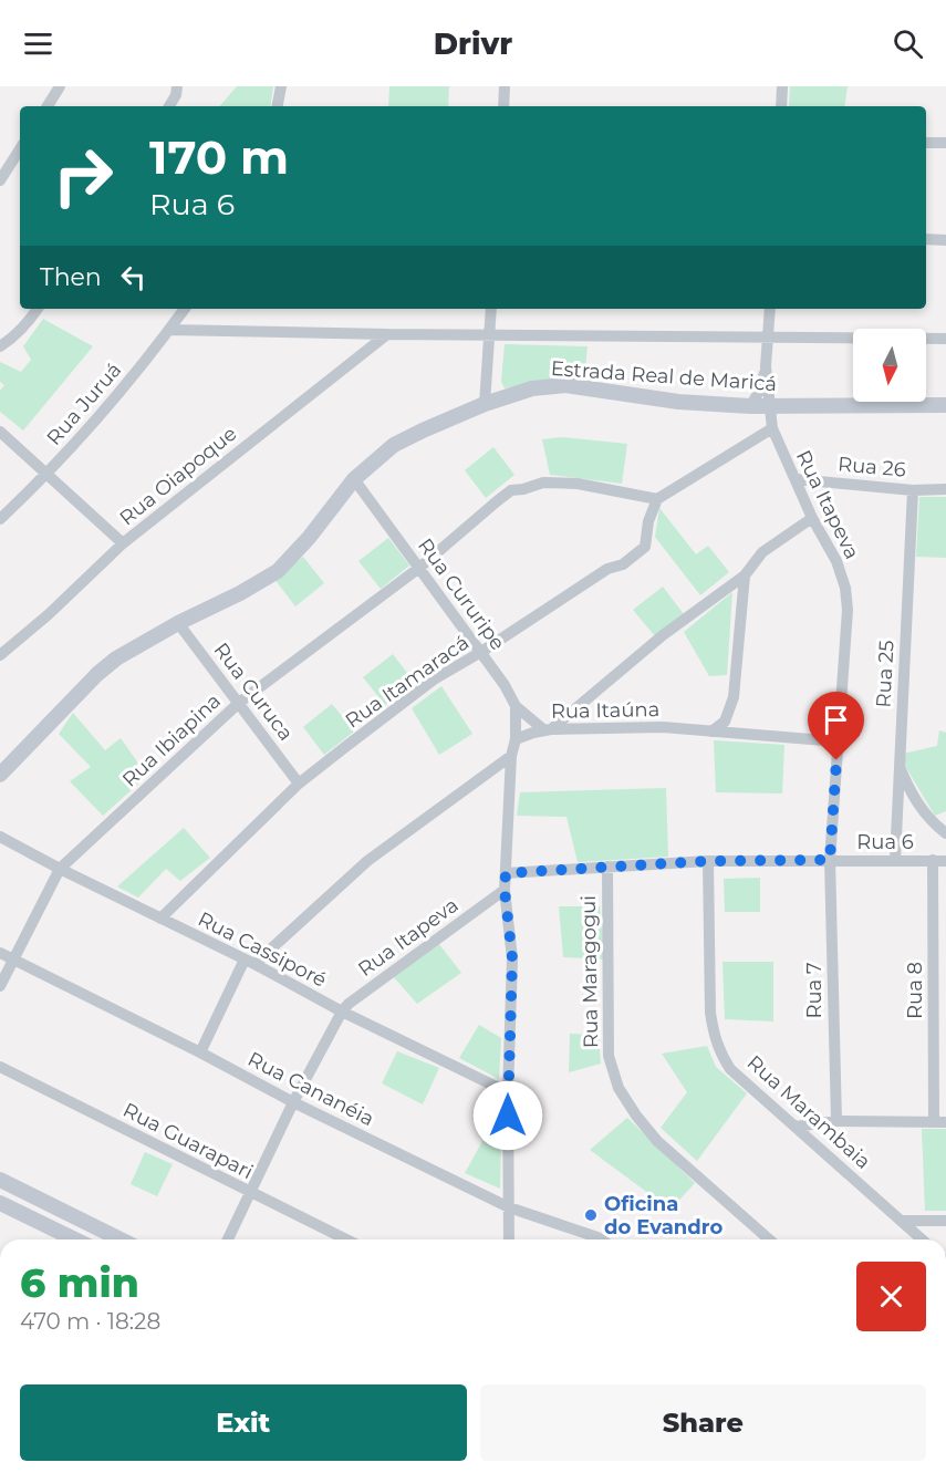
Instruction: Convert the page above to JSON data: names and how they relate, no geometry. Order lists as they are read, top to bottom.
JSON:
{
  "streets": {
    "main road": ["Estrada Real de Maricá"],
    "street": [
      "Rua Juruá",
      "Rua 26",
      "Rua Oiapoque",
      "Rua Itapeva",
      "Rua Cururipe",
      "Rua 25",
      "Rua Itamaracá",
      "Rua Curuca",
      "Rua Itaúna",
      "Rua Ibiapina",
      "Rua 6",
      "Rua Cassiporé",
      "Rua Maragogui",
      "Rua 7",
      "Rua 8",
      "Rua Cananéia",
      "Rua Marambaia",
      "Rua Guarapari"
    ]
  },
  "crossings": [
    ["Estrada Real de Maricá", "Rua Itapeva"],
    ["Estrada Real de Maricá", "Rua Cururipe"],
    ["Estrada Real de Maricá", "Rua Curuca"],
    ["Rua 26", "Rua Itapeva"],
    ["Rua 26", "Rua 25"],
    ["Rua Itapeva", "Rua 6"],
    ["Rua Itapeva", "Rua Cassiporé"],
    ["Rua Itapeva", "Rua 7"],
    ["Rua Itapeva", "Rua Cananéia"],
    ["Rua Itapeva", "Rua Guarapari"],
    ["Rua Cururipe", "Rua Itamaracá"],
    ["Rua Cururipe", "Rua Itaúna"],
    ["Rua Cururipe", "Rua Ibiapina"],
    ["Rua 25", "Rua 6"],
    ["Rua Itamaracá", "Rua Curuca"],
    ["Rua Itamaracá", "Rua Ibiapina"],
    ["Rua Itamaracá", "Rua Cassiporé"],
    ["Rua Curuca", "Rua Ibiapina"],
    ["Rua Ibiapina", "Rua Cassiporé"],
    ["Rua Ibiapina", "Rua Cananéia"],
    ["Rua 6", "Rua Maragogui"],
    ["Rua 6", "Rua 7"],
    ["Rua 6", "Rua 8"],
    ["Rua 6", "Rua Marambaia"]
  ],
  "places": ["Oficina do Evandro"],
  "north": "bottom",
  "page": {
    "header": "Drivr",
    "turn": ["170 m", "Rua 6"],
    "then": "Then",
    "heading": ["6 min", "470 m · 18:28"],
    "buttons": ["Exit", "Share"]
  }
}
